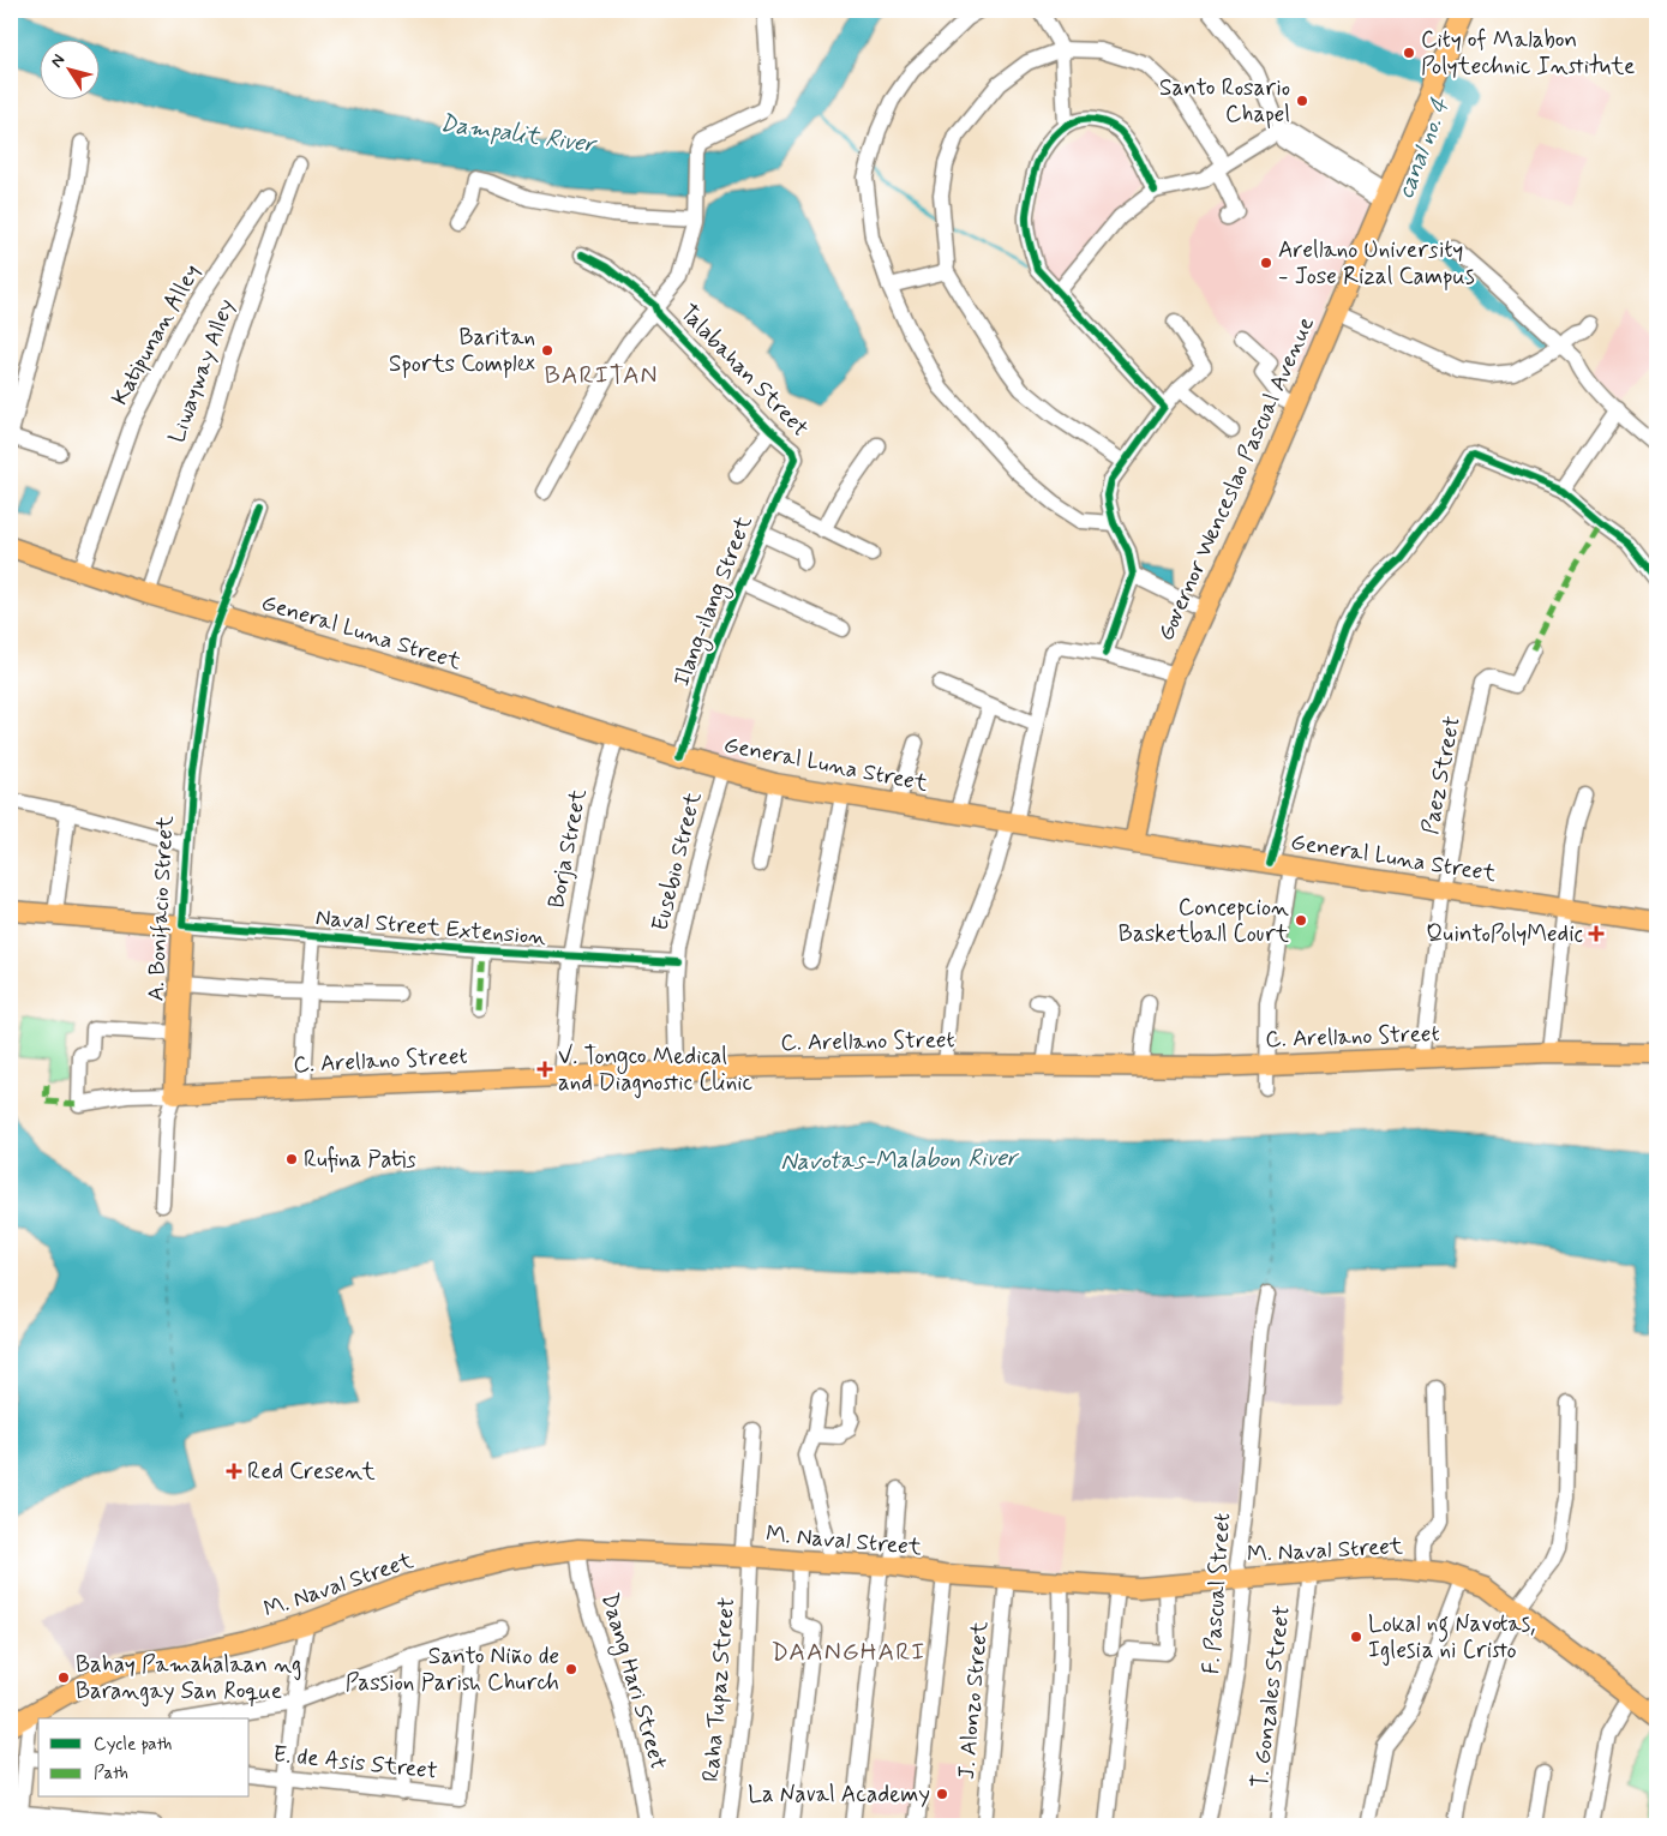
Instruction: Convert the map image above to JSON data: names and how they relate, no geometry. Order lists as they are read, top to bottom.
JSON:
{
  "streets": {
    "main road": [
      "Governor Wenceslao Pascual Avenue",
      "General Luna Street",
      "A. Bonifacio Street",
      "C. Arellano Street",
      "M. Naval Street"
    ],
    "street": [
      "Katipunan Alley",
      "Liwayway Alley",
      "Talabahan Street",
      "Ilang-ilang Street",
      "Paez Street",
      "Borja Street",
      "Eusebio Street",
      "Naval Street Extension",
      "F. Pascual Street",
      "Daang Hari Street",
      "Raha Tupaz Street",
      "T. Gonzales Street",
      "J. Alonzo Street",
      "E. de Asis Street"
    ]
  },
  "crossings": [
    ["Katipunan Alley", "General Luna Street"],
    ["Liwayway Alley", "General Luna Street"],
    ["Talabahan Street", "Ilang-ilang Street"],
    ["Governor Wenceslao Pascual Avenue", "General Luna Street"],
    ["Ilang-ilang Street", "General Luna Street"],
    ["General Luna Street", "Paez Street"],
    ["General Luna Street", "Borja Street"],
    ["General Luna Street", "Eusebio Street"],
    ["General Luna Street", "A. Bonifacio Street"],
    ["Paez Street", "C. Arellano Street"],
    ["Borja Street", "Naval Street Extension"],
    ["Borja Street", "C. Arellano Street"],
    ["Eusebio Street", "Naval Street Extension"],
    ["Eusebio Street", "C. Arellano Street"],
    ["A. Bonifacio Street", "Naval Street Extension"],
    ["A. Bonifacio Street", "C. Arellano Street"],
    ["M. Naval Street", "F. Pascual Street"],
    ["M. Naval Street", "Daang Hari Street"],
    ["M. Naval Street", "Raha Tupaz Street"],
    ["M. Naval Street", "T. Gonzales Street"],
    ["M. Naval Street", "J. Alonzo Street"]
  ],
  "districts": ["BARITAN", "DAANGHARI"],
  "water": ["Dampalit River", "canal no. 4", "Navotas-Malabon River"],
  "places": {
    "other": [
      "City of Malabon Polytechnic Institute",
      "Santo Rosario Chapel",
      "Arellano University - Jose Rizal Campus",
      "Baritan Sports Complex",
      "Concepcion Basketball Court",
      "Rufina Patis",
      "Lokal ng Navotas, Iglesia ni Cristo",
      "Santo Niño de Passion Parish Church",
      "Bahay Pamahalaan ng Barangay San Roque",
      "La Naval Academy"
    ],
    "health": ["QuintoPolyMedic", "V. Tongco Medical and Diagnostic Clinic", "Red Cresent"]
  },
  "legend": ["Cycle path", "Path"],
  "north": "top left"
}
